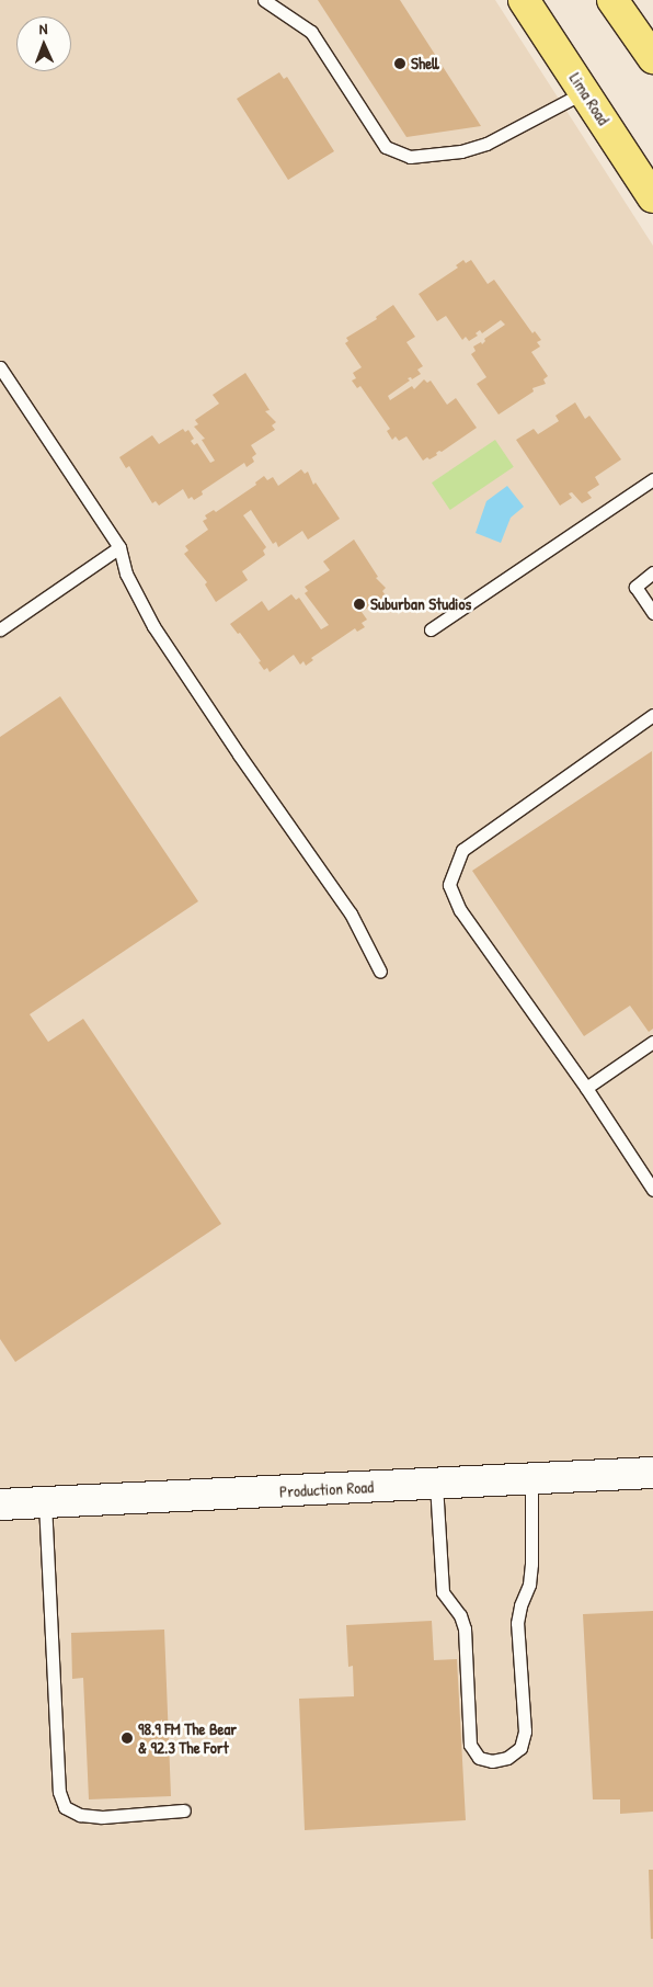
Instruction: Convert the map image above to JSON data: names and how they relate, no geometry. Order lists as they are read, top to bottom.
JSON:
{
  "streets": {
    "highway": ["Lima Road"],
    "street": ["Production Road"]
  },
  "places": ["Shell", "Suburban Studios", "98.9 FM The Bear & 92.3 The Fort"],
  "north": "top"
}
